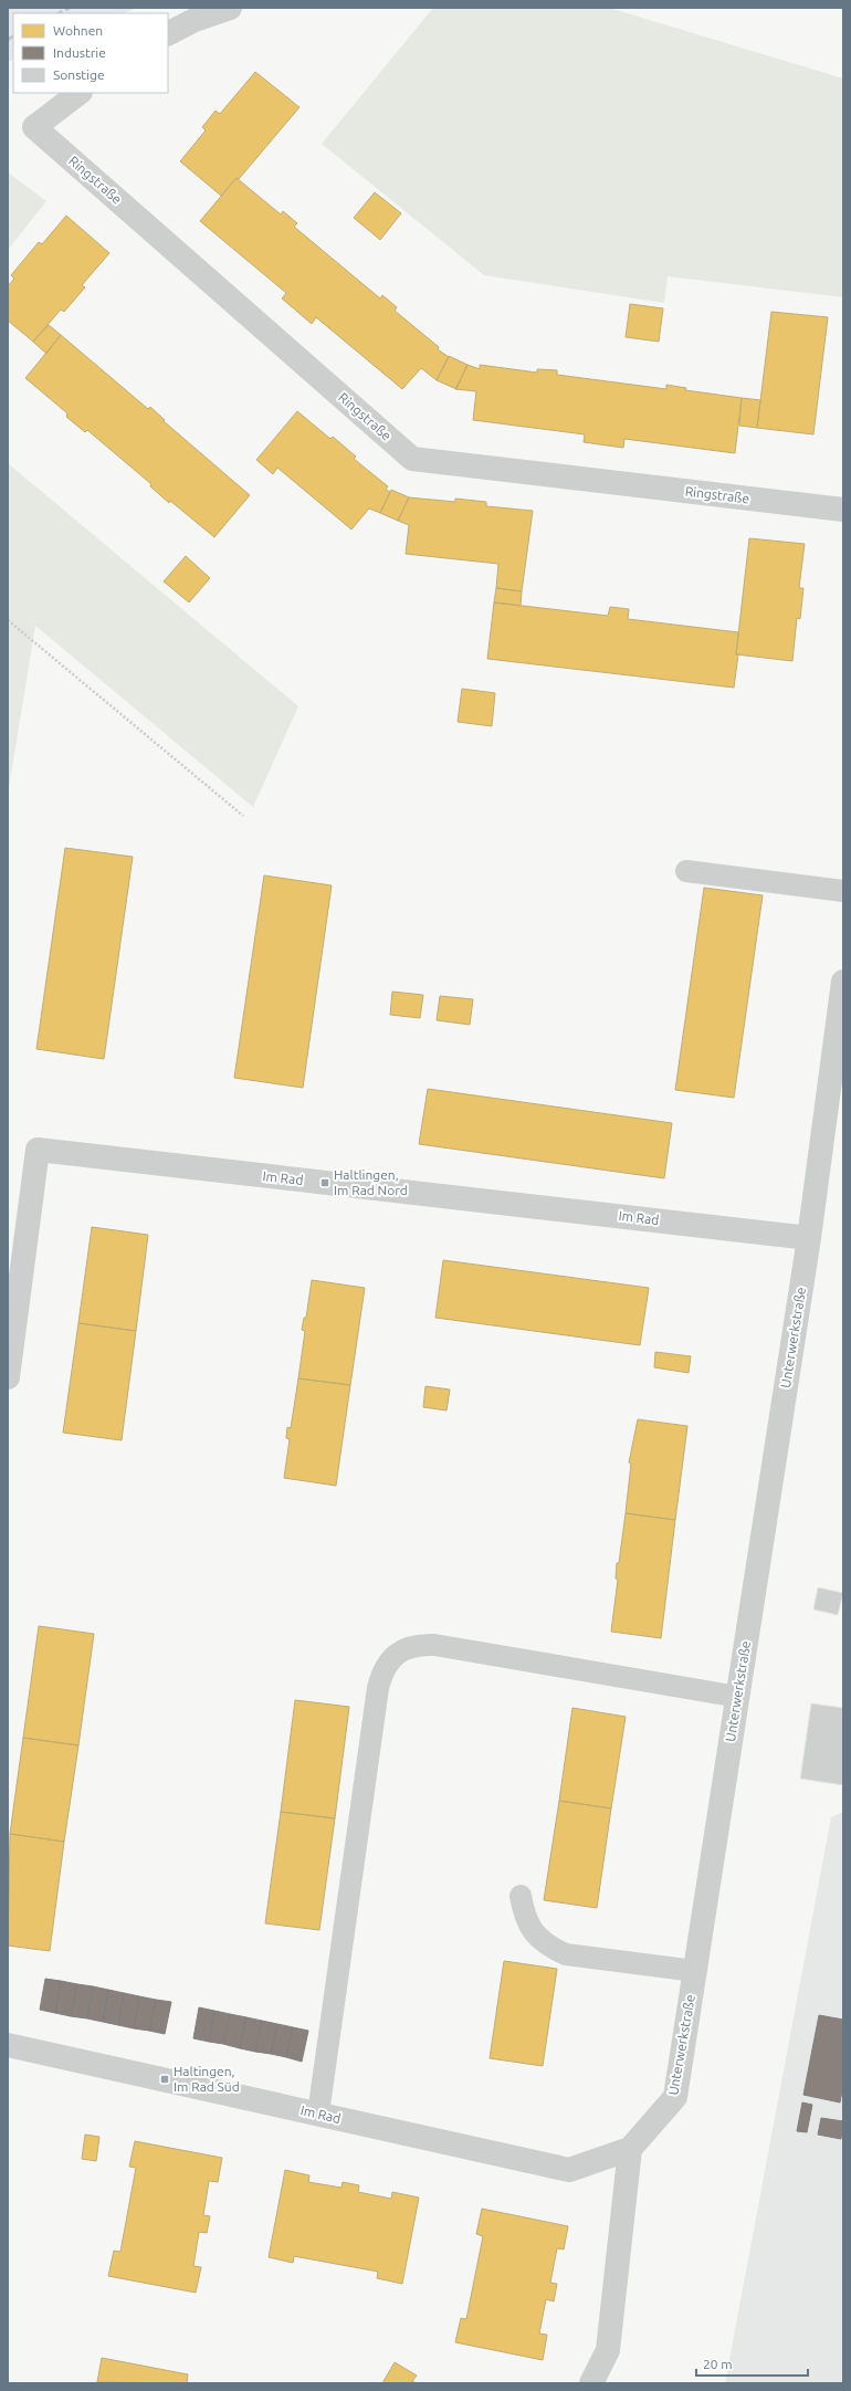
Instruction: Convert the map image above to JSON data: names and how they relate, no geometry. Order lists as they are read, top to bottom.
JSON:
{
  "streets": {
    "street": ["Ringstraße", "Im Rad", "Unterwerkstraße"]
  },
  "crossings": [
    ["Im Rad", "Unterwerkstraße"]
  ],
  "places": {
    "transit": ["Haltlingen, Im Rad Nord", "Haltingen, Im Rad Süd"]
  },
  "legend": ["Wohnen", "Industrie", "Sonstige"],
  "scale_bar": "20 m"
}
